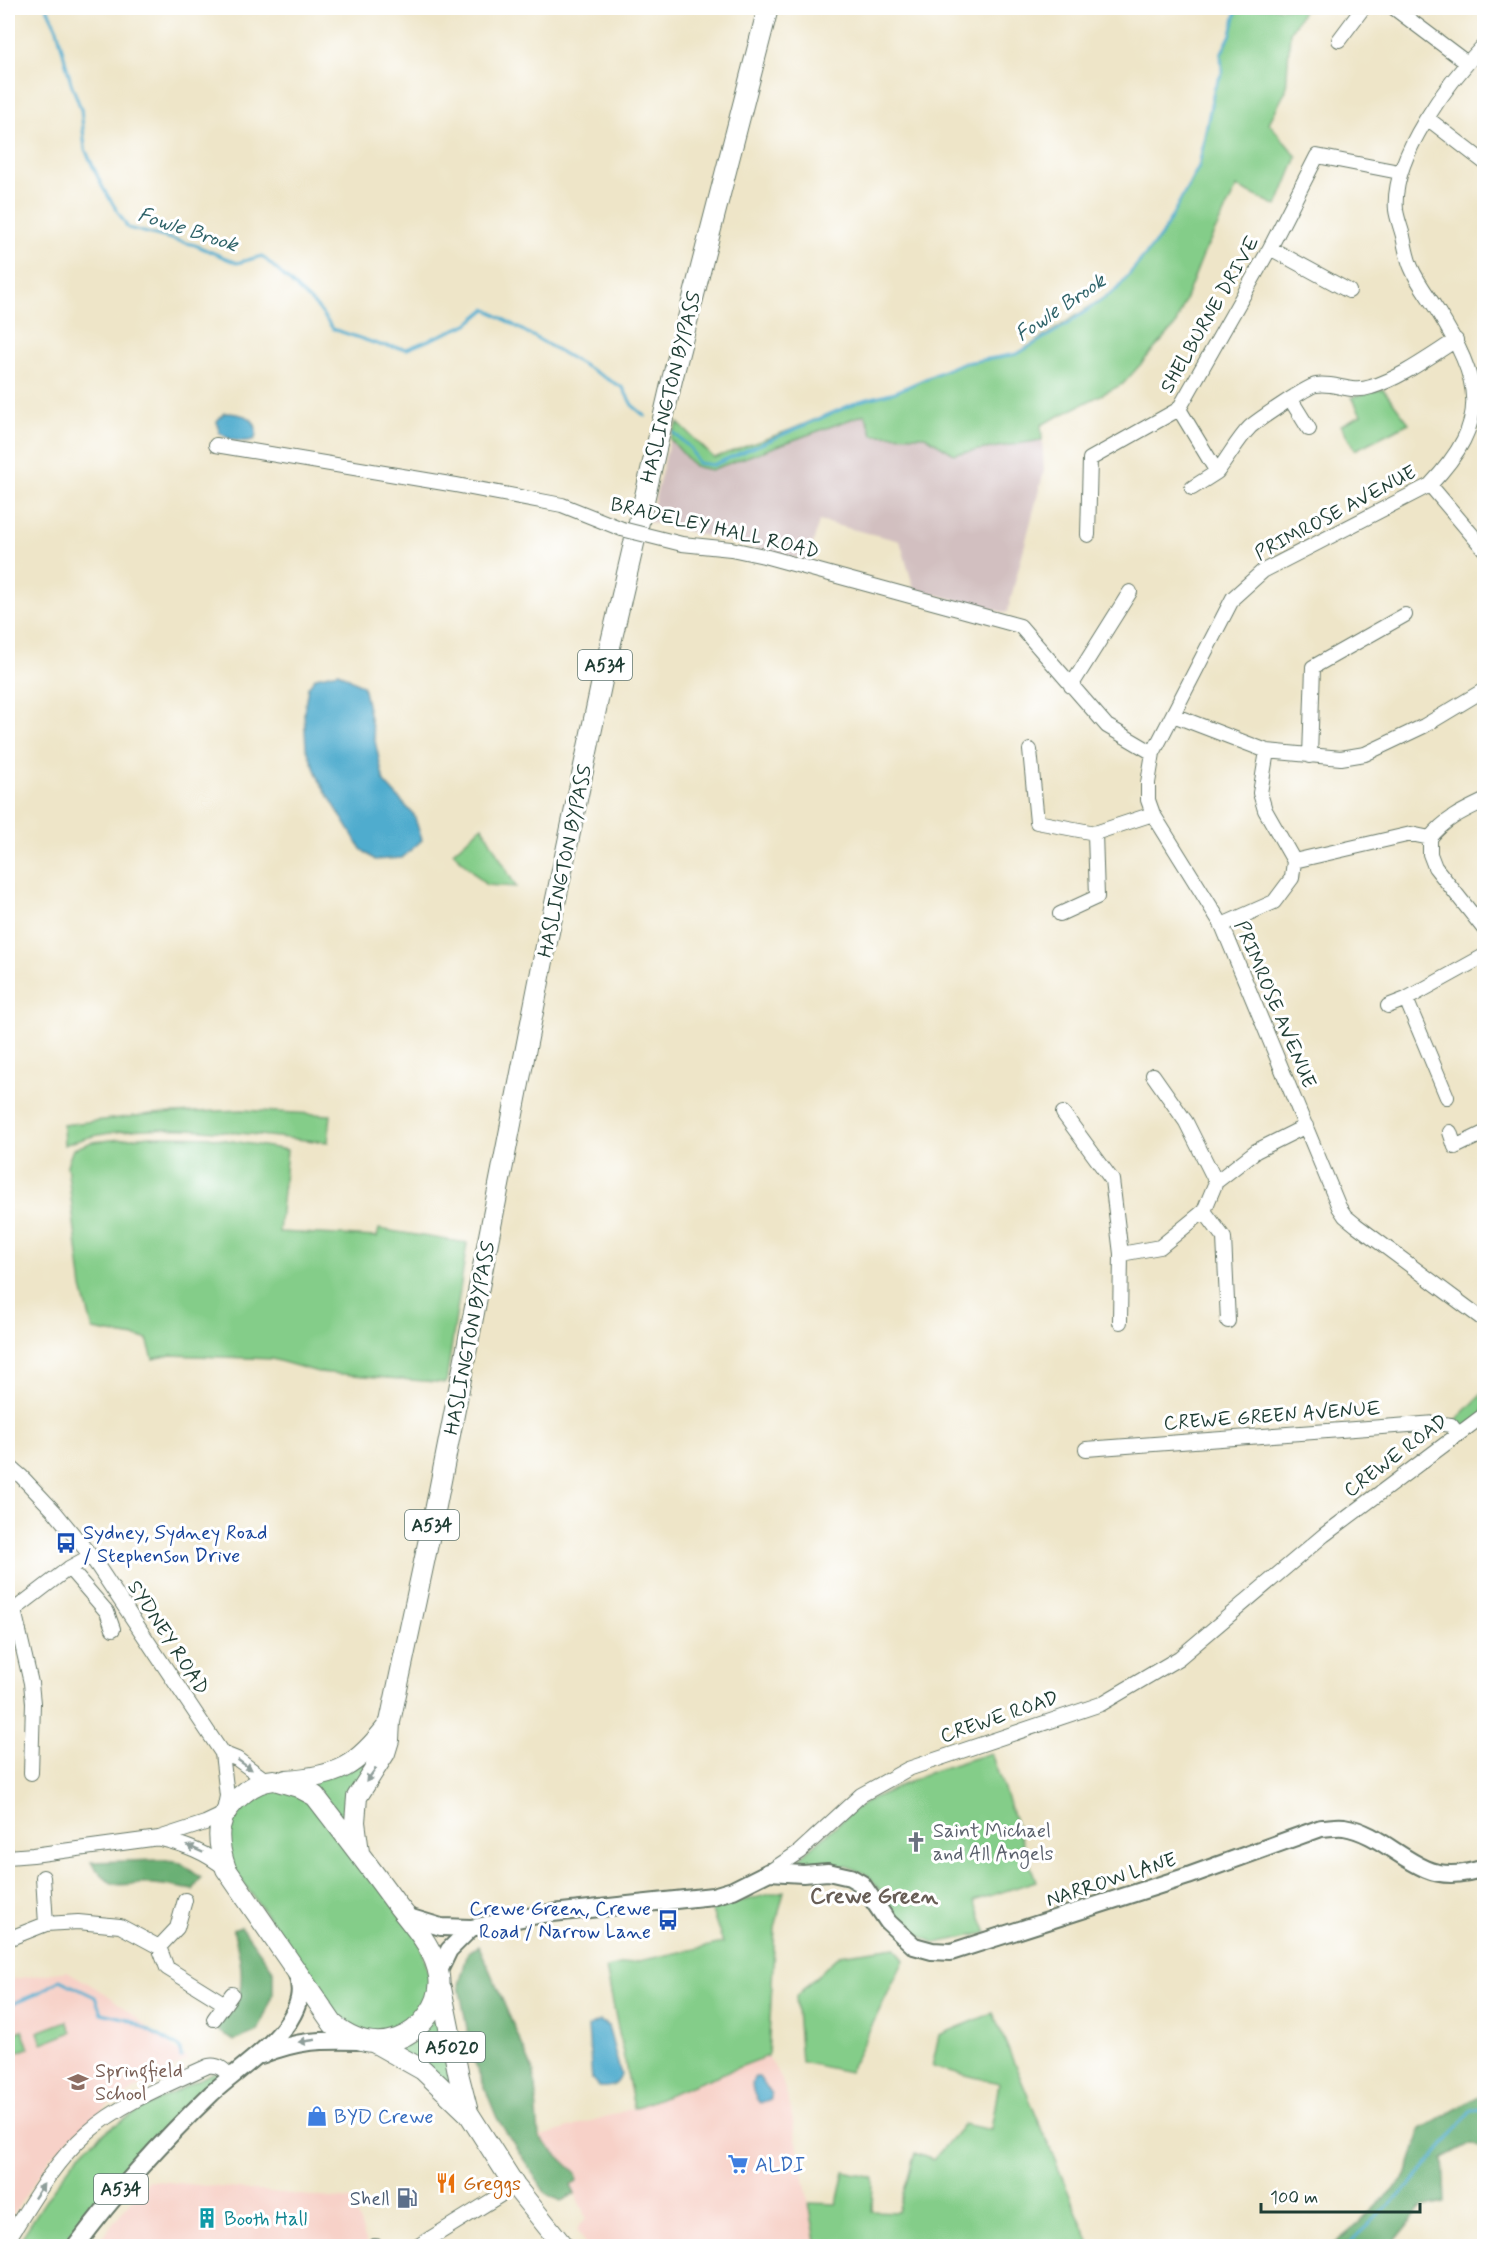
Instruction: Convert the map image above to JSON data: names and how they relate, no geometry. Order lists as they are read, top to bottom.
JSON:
{
  "streets": {
    "highway": ["HASLINGTON BYPASS", "A534", "A5020"],
    "main road": ["CREWE ROAD", "NARROW LANE"],
    "street": [
      "SHELBURNE DRIVE",
      "PRIMROSE AVENUE",
      "BRADELEY HALL ROAD",
      "CREWE GREEN AVENUE",
      "SYDNEY ROAD"
    ]
  },
  "crossings": [
    ["SHELBURNE DRIVE", "PRIMROSE AVENUE"],
    ["HASLINGTON BYPASS", "SYDNEY ROAD"],
    ["PRIMROSE AVENUE", "BRADELEY HALL ROAD"],
    ["A534", "A5020"],
    ["CREWE GREEN AVENUE", "CREWE ROAD"],
    ["CREWE ROAD", "NARROW LANE"]
  ],
  "districts": ["Crewe Green"],
  "water": ["Fowle Brook"],
  "places": {
    "bus stop": ["Sydney, Sydney Road / Stephenson Drive", "Crewe Green, Crewe Road / Narrow Lane"],
    "church": ["Saint Michael and All Angels"],
    "school or university": ["Springfield School"],
    "shop": ["BYD Crewe"],
    "supermarket": ["ALDI"],
    "restaurant": ["Greggs"],
    "fuel station": ["Shell"],
    "building": ["Booth Hall"]
  },
  "scale_bar": "100 m"
}
